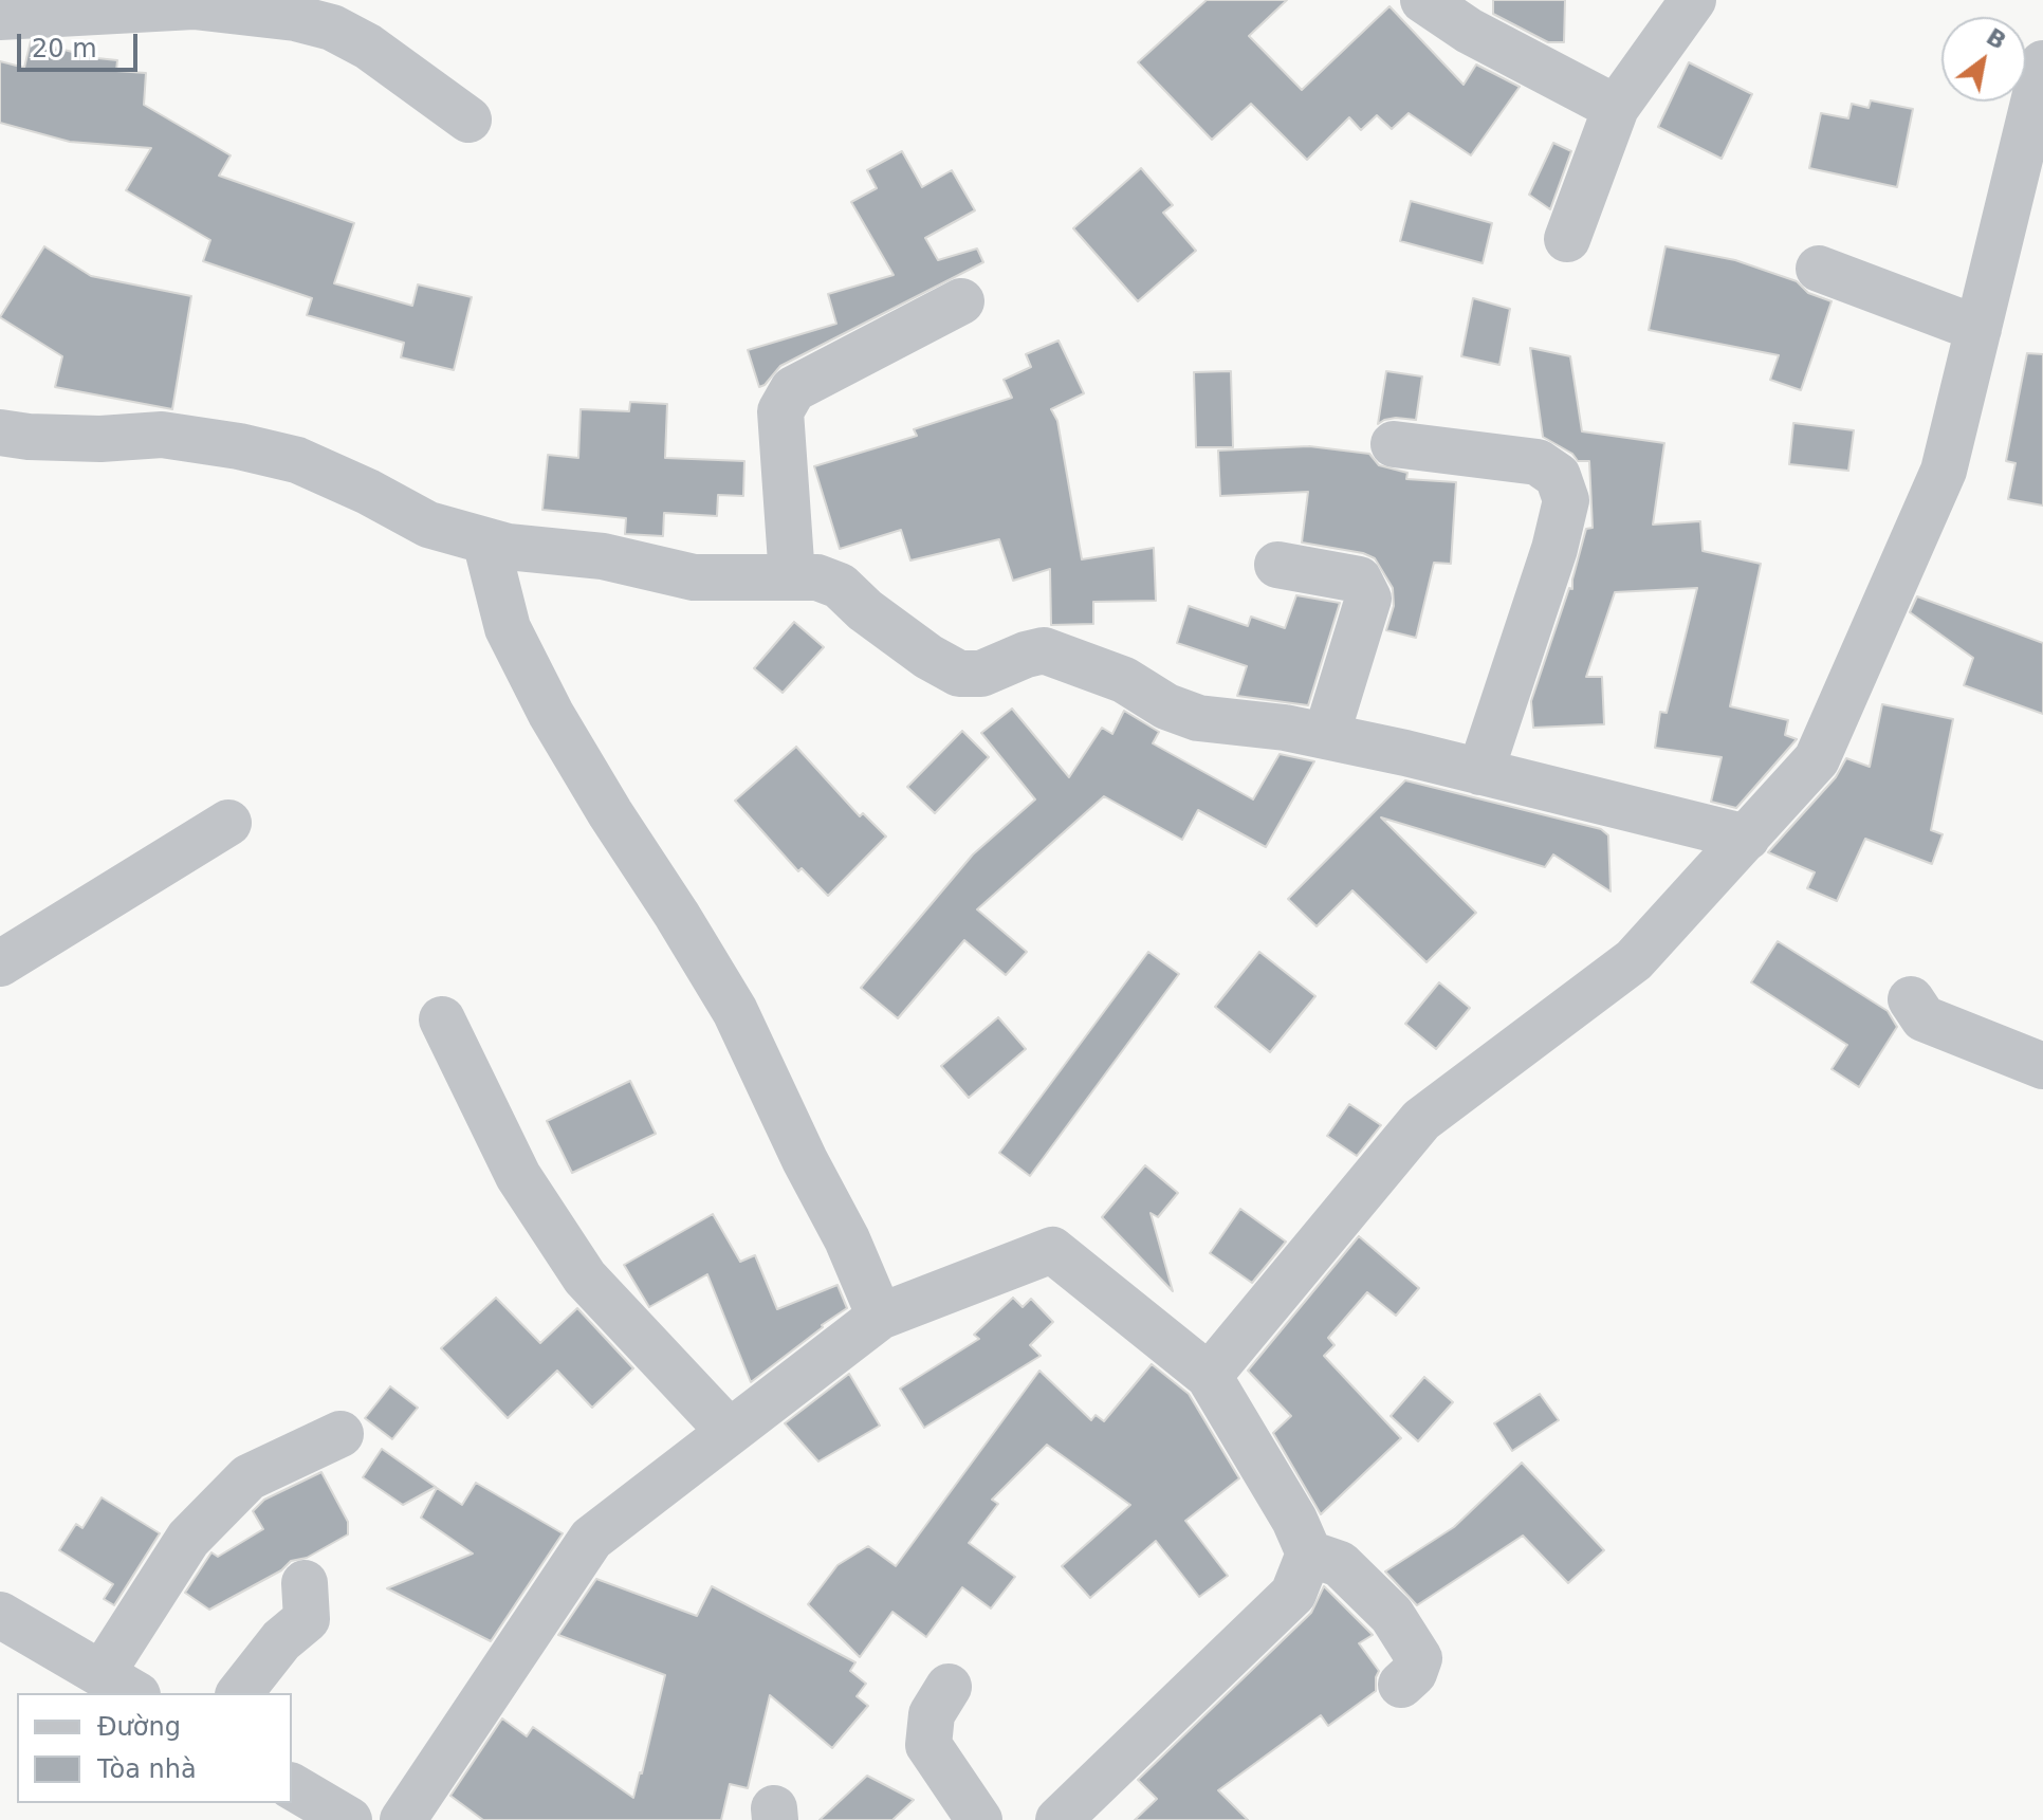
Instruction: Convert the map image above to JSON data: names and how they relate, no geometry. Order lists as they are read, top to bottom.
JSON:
{
  "legend": ["Đường", "Tòa nhà"],
  "scale_bar": "20 m",
  "north": "top right"
}
